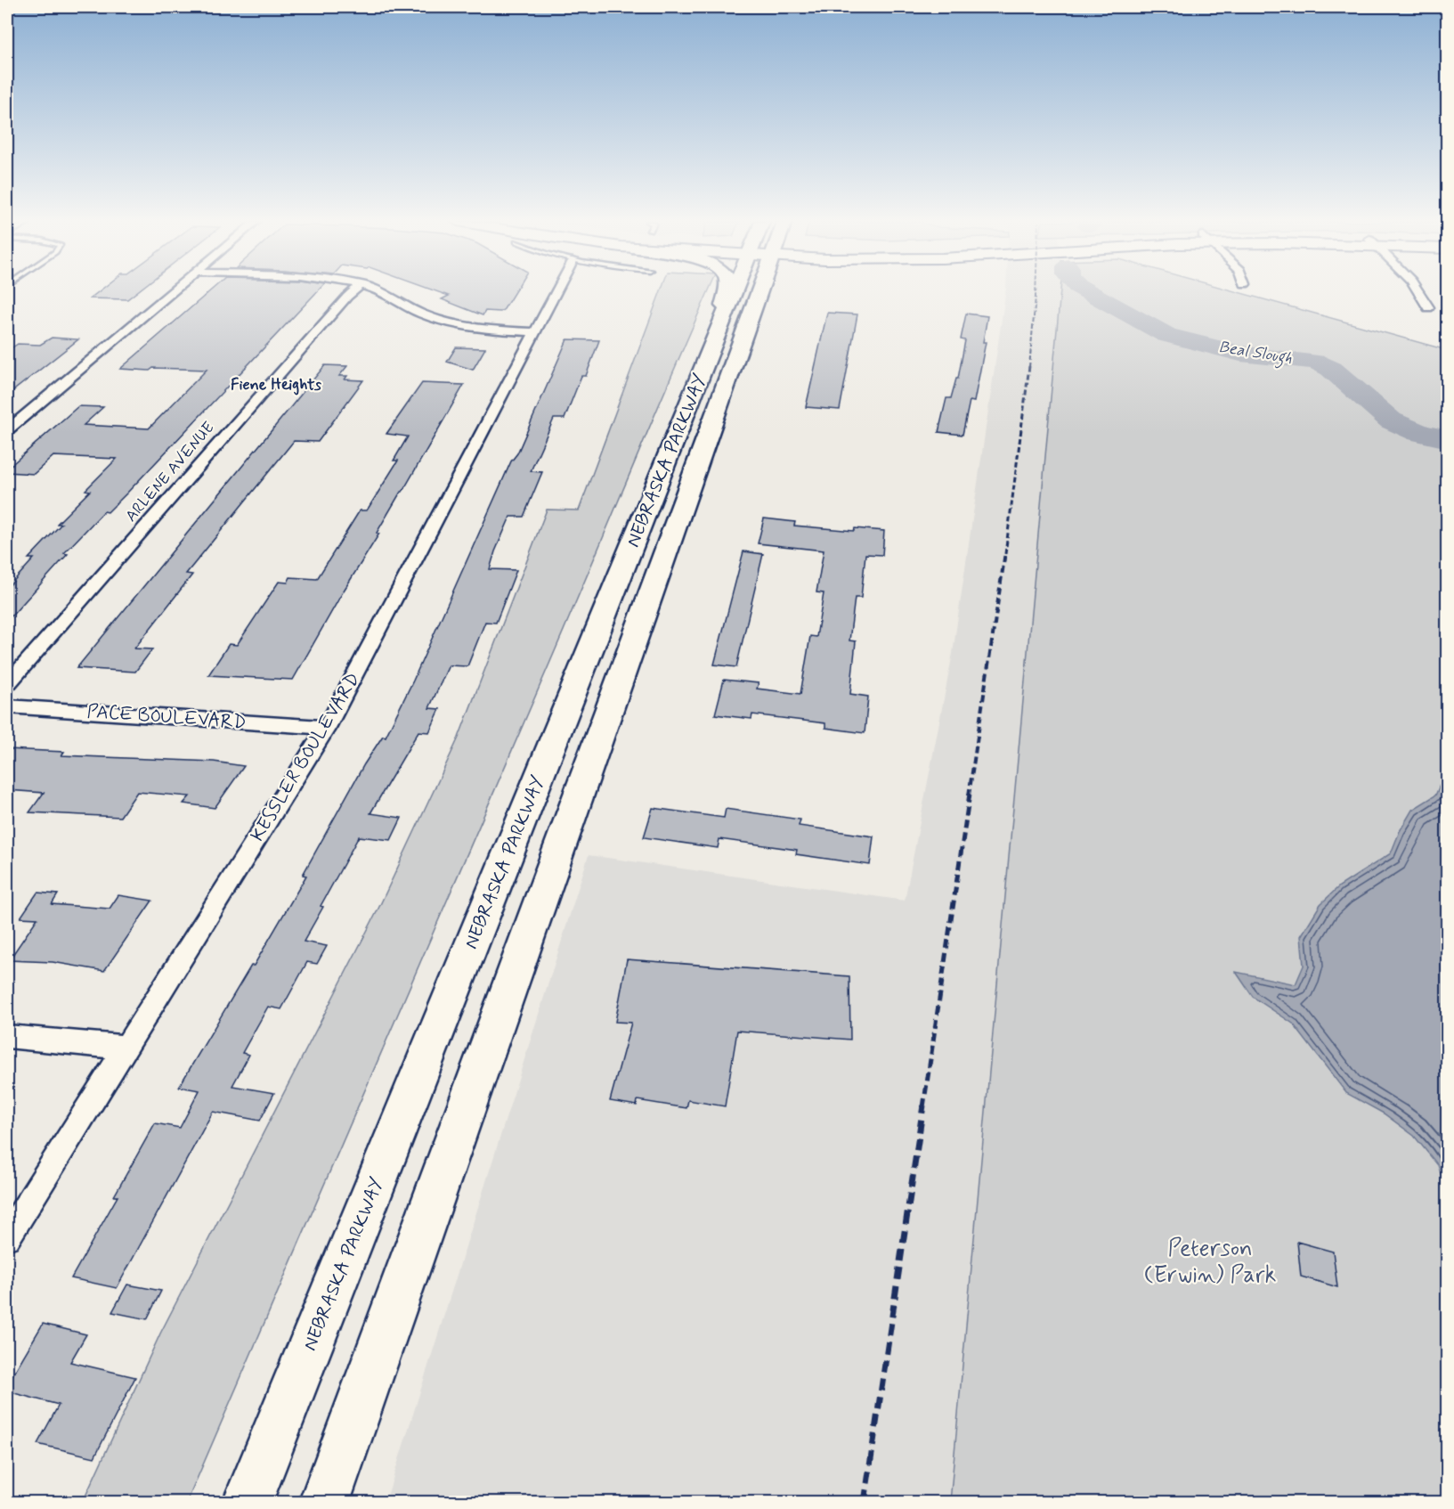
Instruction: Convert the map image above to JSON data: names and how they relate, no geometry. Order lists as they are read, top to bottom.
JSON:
{
  "streets": {
    "main road": ["NEBRASKA PARKWAY"],
    "street": ["ARLENE AVENUE", "PACE BOULEVARD", "KESSLER BOULEVARD"]
  },
  "crossings": [
    ["PACE BOULEVARD", "KESSLER BOULEVARD"]
  ],
  "districts": ["Fiene Heights"],
  "water": ["Beal Slough"],
  "parks": ["Peterson (Erwin) Park"]
}
